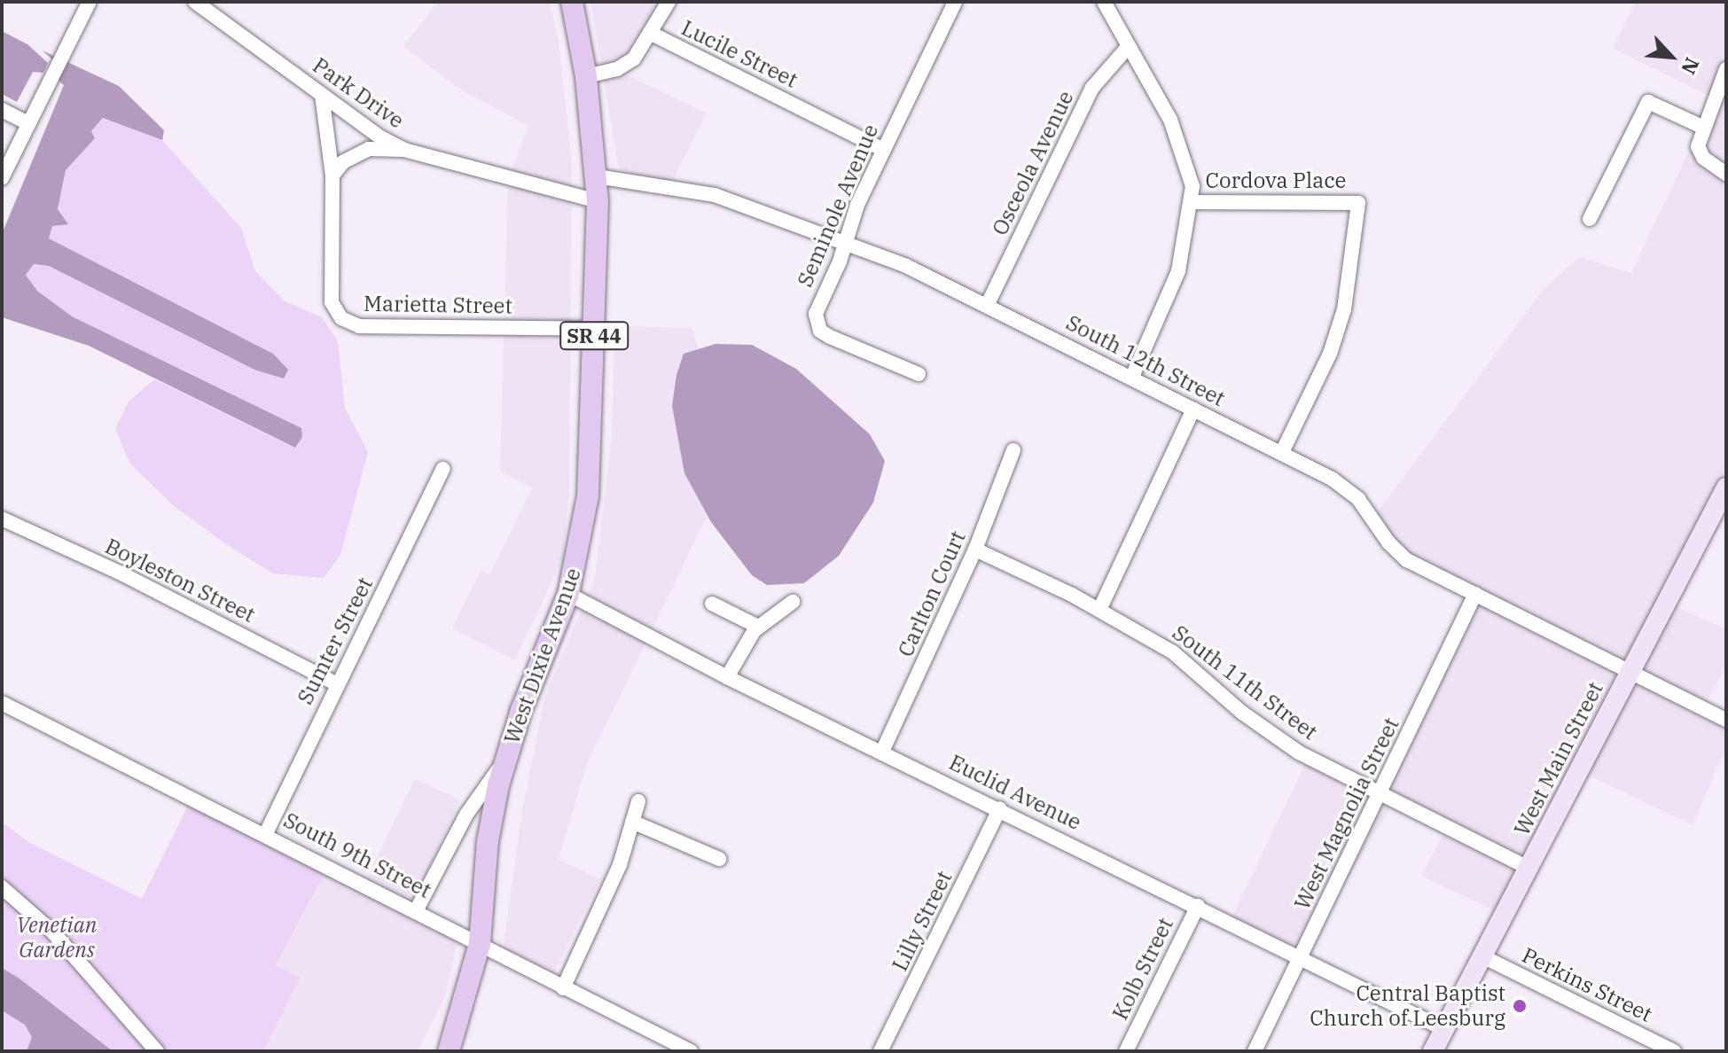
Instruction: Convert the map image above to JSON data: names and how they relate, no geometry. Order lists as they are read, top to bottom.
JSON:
{
  "streets": {
    "main road": ["SR 44", "West Dixie Avenue", "West Main Street"],
    "street": [
      "Lucile Street",
      "Park Drive",
      "Osceola Avenue",
      "Cordova Place",
      "Seminole Avenue",
      "Marietta Street",
      "South 12th Street",
      "Boyleston Street",
      "Carlton Court",
      "Sumter Street",
      "South 11th Street",
      "Euclid Avenue",
      "West Magnolia Street",
      "South 9th Street",
      "Lilly Street",
      "Kolb Street",
      "Perkins Street"
    ]
  },
  "crossings": [
    ["Lucile Street", "Seminole Avenue"],
    ["Lucile Street", "West Dixie Avenue"],
    ["Park Drive", "Marietta Street"],
    ["Park Drive", "West Dixie Avenue"],
    ["Osceola Avenue", "South 12th Street"],
    ["Cordova Place", "South 12th Street"],
    ["Seminole Avenue", "South 12th Street"],
    ["Marietta Street", "West Dixie Avenue"],
    ["South 12th Street", "West Dixie Avenue"],
    ["South 12th Street", "West Main Street"],
    ["South 12th Street", "West Magnolia Street"],
    ["Boyleston Street", "Sumter Street"],
    ["Carlton Court", "South 11th Street"],
    ["Carlton Court", "Euclid Avenue"],
    ["Sumter Street", "South 9th Street"],
    ["West Dixie Avenue", "Euclid Avenue"],
    ["West Dixie Avenue", "South 9th Street"],
    ["South 11th Street", "West Main Street"],
    ["South 11th Street", "West Magnolia Street"],
    ["West Main Street", "Euclid Avenue"],
    ["West Main Street", "Perkins Street"],
    ["Euclid Avenue", "West Magnolia Street"],
    ["Euclid Avenue", "Lilly Street"],
    ["Euclid Avenue", "Kolb Street"]
  ],
  "parks": ["Venetian Gardens"],
  "places": ["Central Baptist Church of Leesburg"],
  "north": "bottom right"
}
